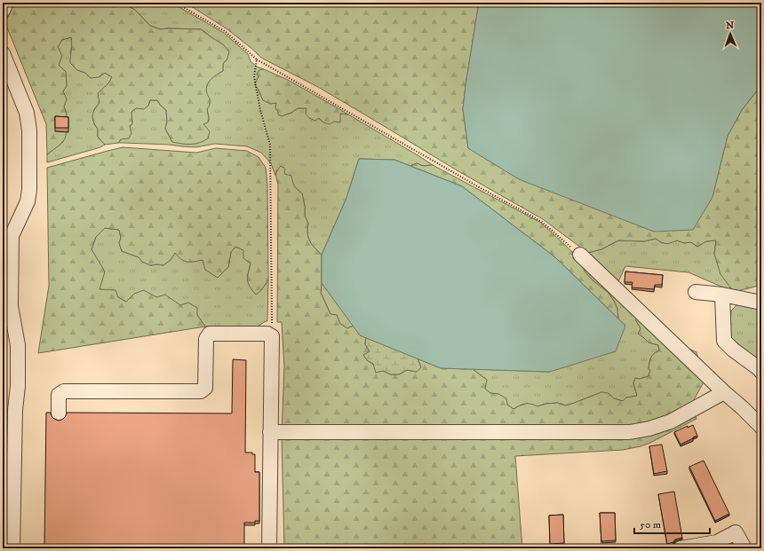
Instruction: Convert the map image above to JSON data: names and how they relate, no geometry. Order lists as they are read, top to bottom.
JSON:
{
  "scale_bar": "50 m",
  "north": "top"
}
